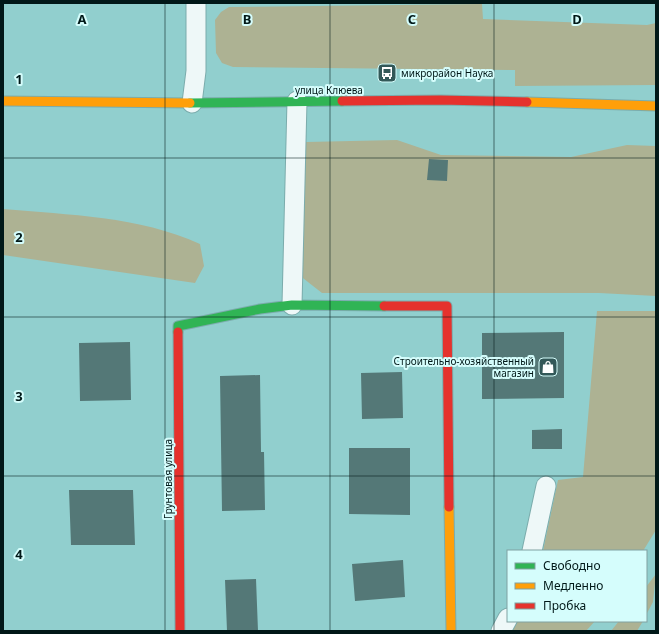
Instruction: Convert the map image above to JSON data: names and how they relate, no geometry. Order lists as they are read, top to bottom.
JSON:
{
  "streets": {
    "street": ["улица Клюева", "Грунтовая улица"]
  },
  "places": {
    "bus stop": ["микрорайон Наука"],
    "shop": ["Строительно-хозяйственный магазин"]
  },
  "legend": ["Свободно", "Медленно", "Пробка"],
  "grid": {
    "columns": [
      "A",
      "B",
      "C",
      "D"
    ],
    "rows": [
      "1",
      "2",
      "3",
      "4"
    ]
  }
}
